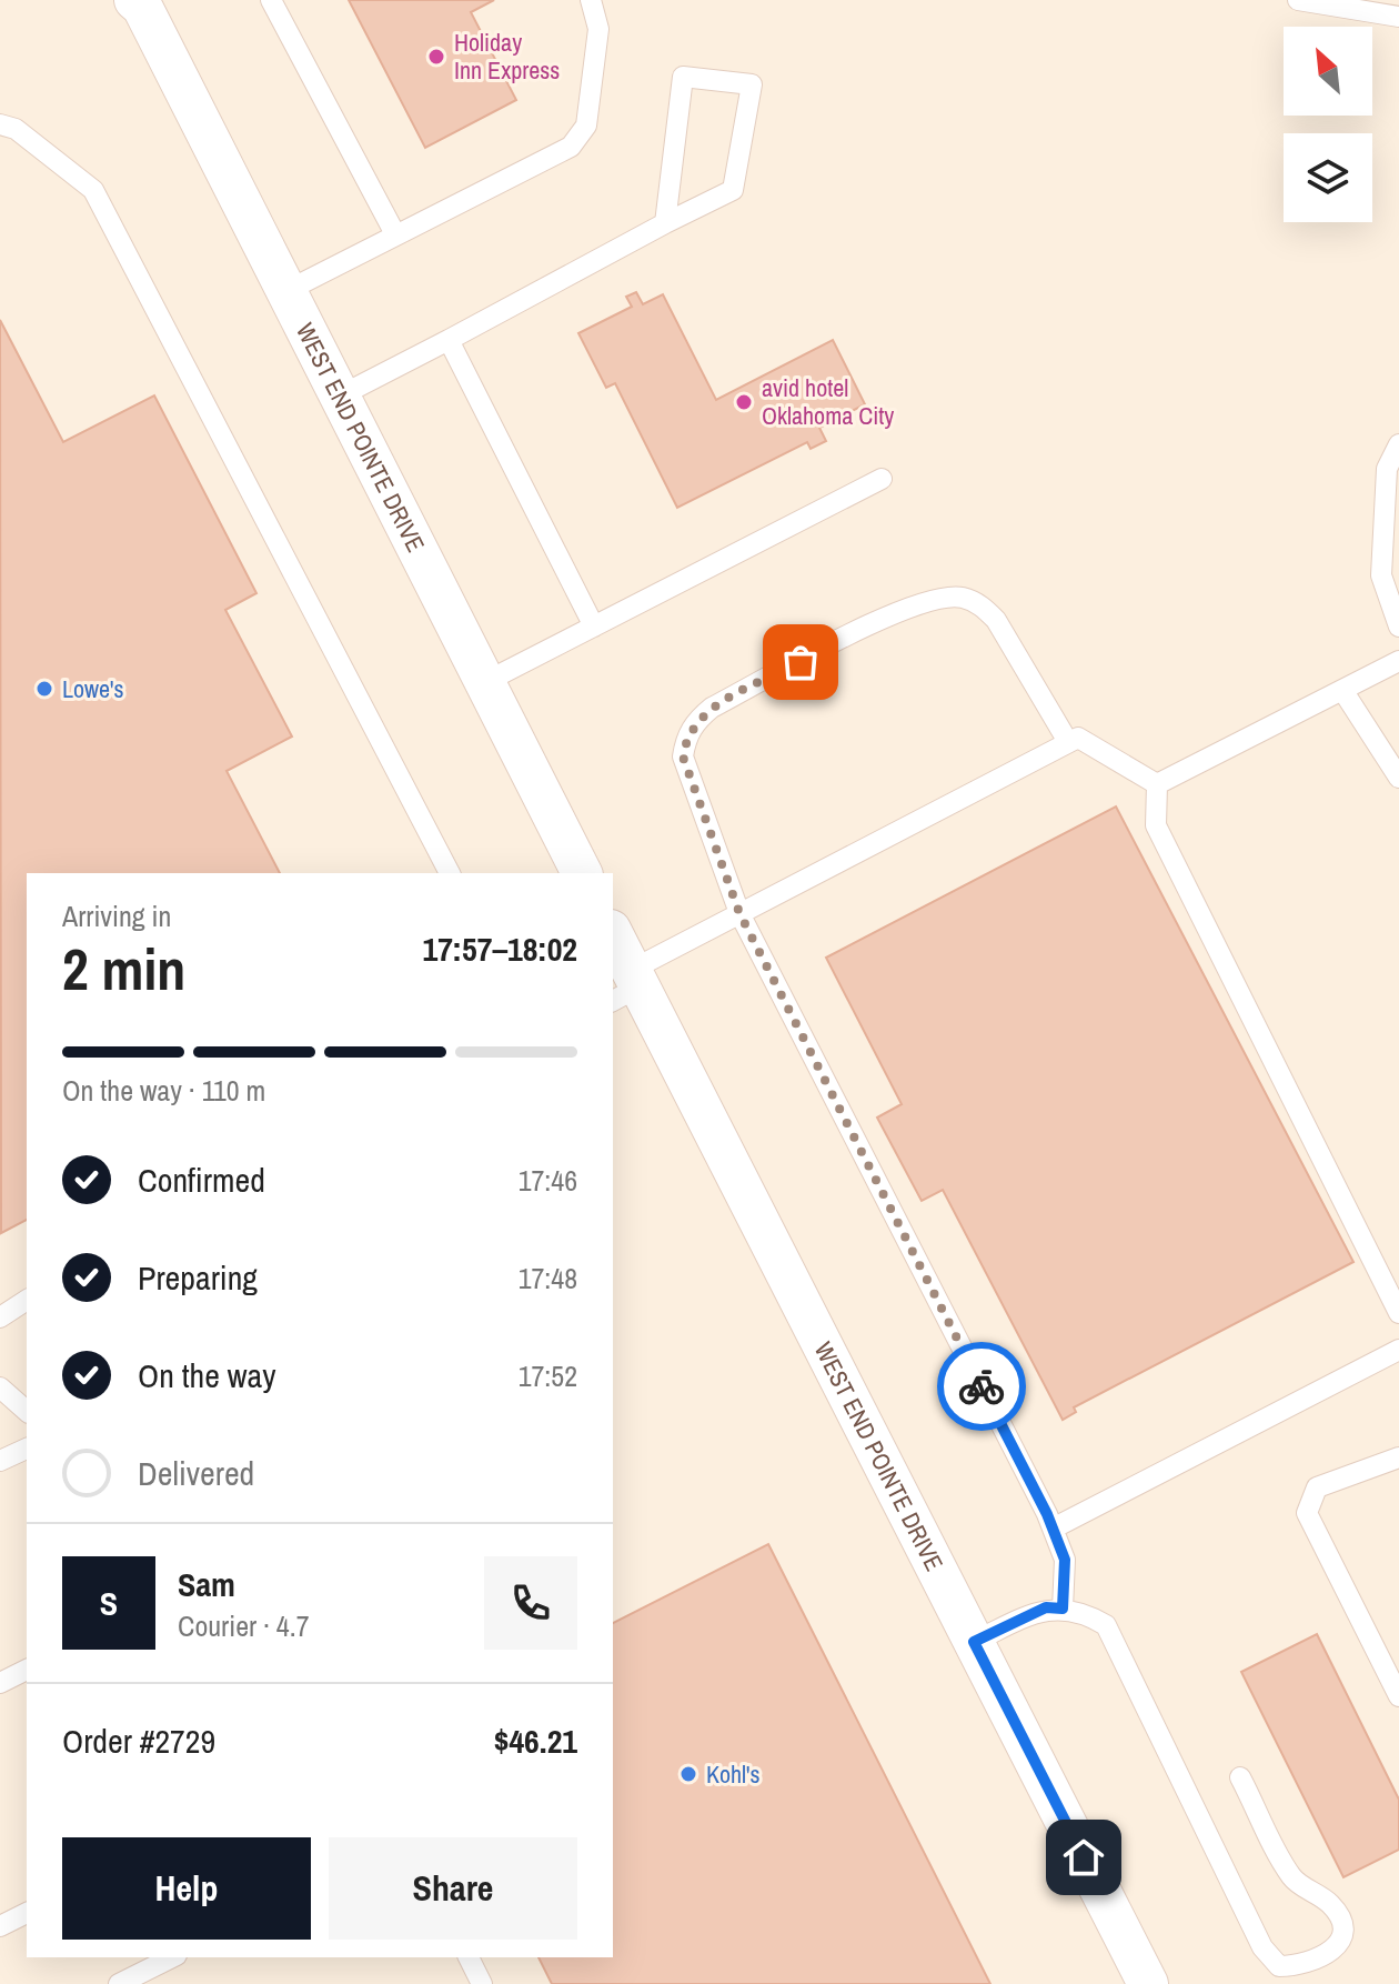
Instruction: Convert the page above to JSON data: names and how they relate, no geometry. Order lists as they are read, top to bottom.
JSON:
{
  "streets": {
    "street": ["WEST END POINTE DRIVE"]
  },
  "places": [
    "Holiday Inn Express",
    "avid hotel Oklahoma City",
    "Lowe's",
    "Kohl's"
  ],
  "north": "top left",
  "page": {
    "heading": ["2 min", "Arriving in", "17:57–18:02"],
    "panel": [
      "Sam",
      "Courier · 4.7",
      "Order #2729",
      "$46.21"
    ],
    "bar": "On the way · 110 m",
    "list": [
      ["Confirmed", "17:46"],
      ["Preparing", "17:48"],
      ["On the way", "17:52"],
      "Delivered"
    ],
    "round": "S",
    "buttons": ["Help", "Share"]
  }
}
